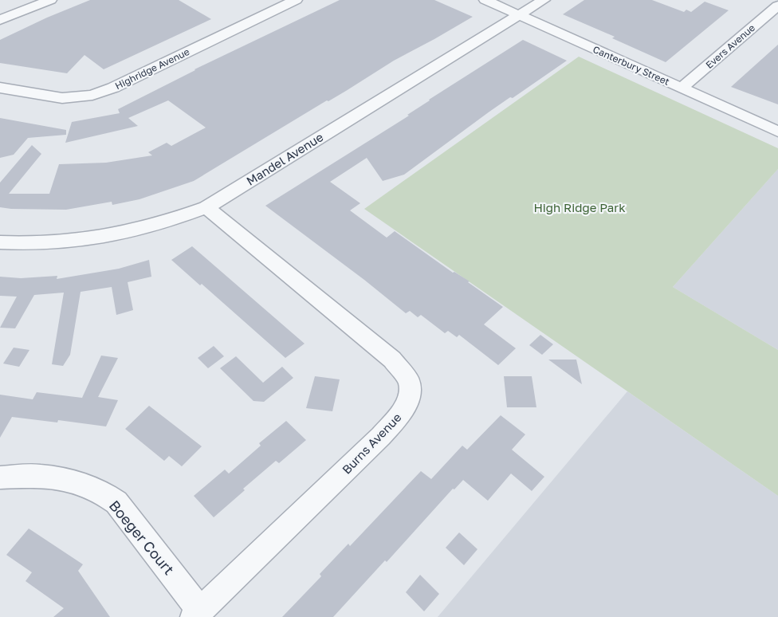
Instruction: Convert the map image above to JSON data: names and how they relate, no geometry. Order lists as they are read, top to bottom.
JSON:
{
  "streets": {
    "street": [
      "Evers Avenue",
      "Canterbury Street",
      "Highridge Avenue",
      "Mandel Avenue",
      "Burns Avenue",
      "Boeger Court"
    ]
  },
  "crossings": [
    ["Evers Avenue", "Canterbury Street"],
    ["Canterbury Street", "Mandel Avenue"],
    ["Mandel Avenue", "Burns Avenue"],
    ["Burns Avenue", "Boeger Court"]
  ],
  "parks": ["High Ridge Park"]
}
